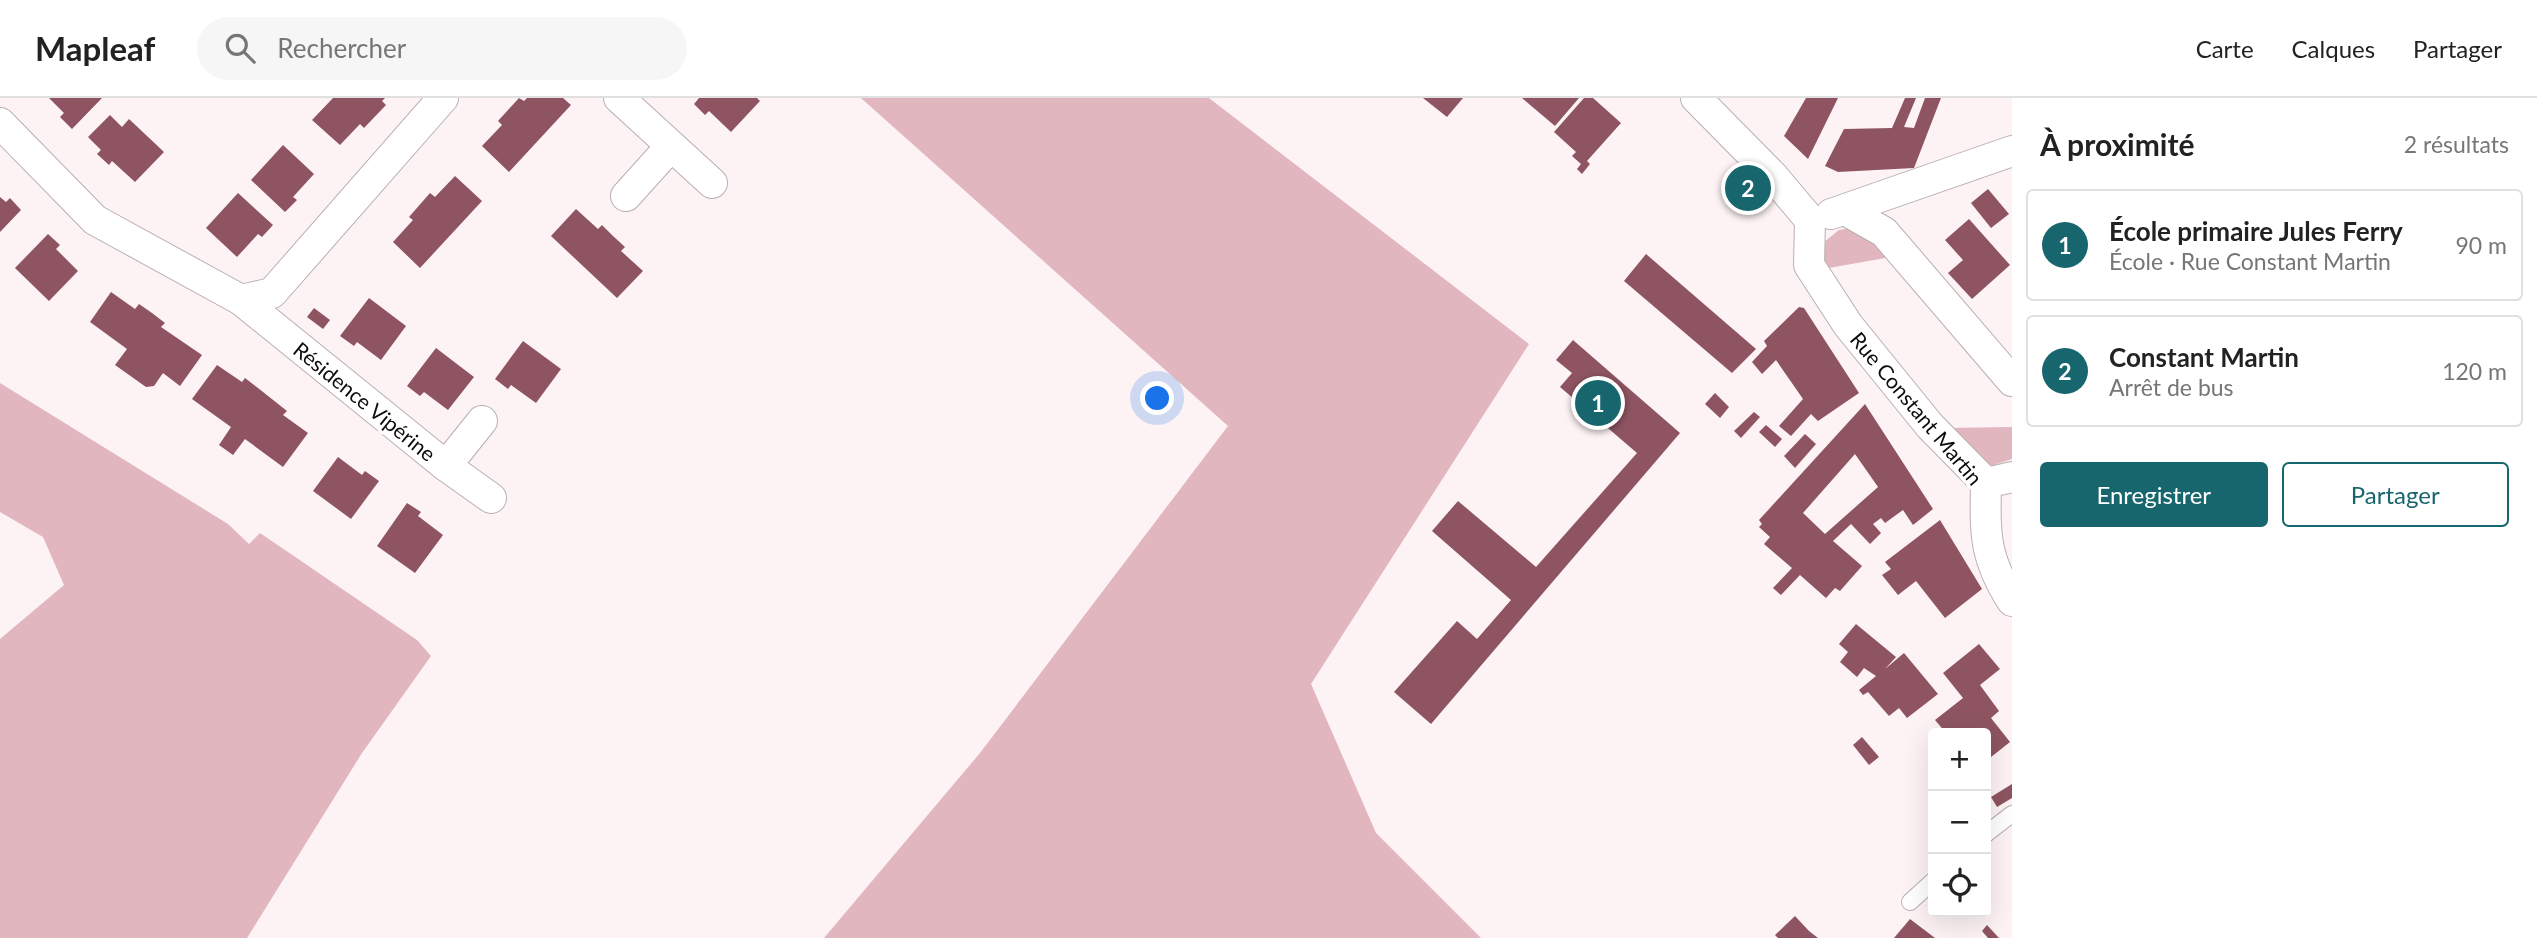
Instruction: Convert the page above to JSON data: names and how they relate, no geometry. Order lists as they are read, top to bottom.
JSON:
{
  "streets": {
    "street": ["Résidence Vipérine", "Rue Constant Martin"]
  },
  "page": {
    "header": "Mapleaf",
    "search": "Rechercher",
    "nav": ["Carte", "Calques", "Partager"],
    "heading": ["À proximité", "2 résultats"],
    "pins": ["2", "1"],
    "list": [
      {
        "mark": "1",
        "name": "École primaire Jules Ferry",
        "note": "École · Rue Constant Martin",
        "value": "90 m"
      },
      {
        "mark": "2",
        "name": "Constant Martin",
        "note": "Arrêt de bus",
        "value": "120 m"
      }
    ],
    "buttons": ["Enregistrer", "Partager"],
    "map_buttons": ["+", "−"]
  }
}
